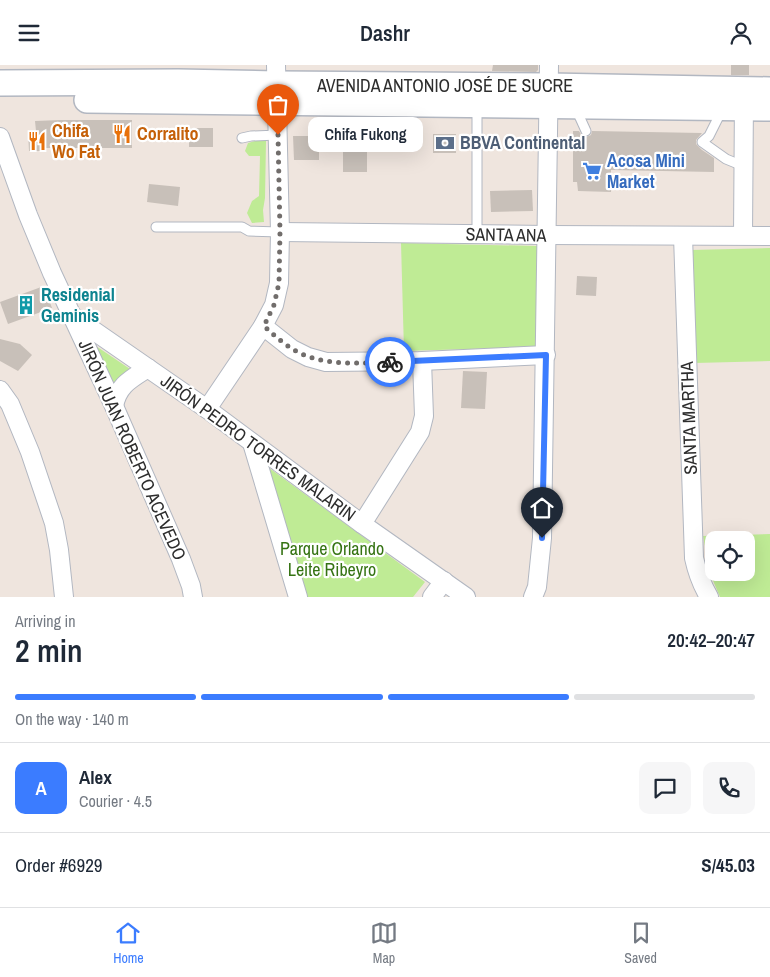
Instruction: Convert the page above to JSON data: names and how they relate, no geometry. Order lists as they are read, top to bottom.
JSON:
{
  "streets": {
    "main road": ["AVENIDA ANTONIO JOSÉ DE SUCRE"],
    "street": [
      "SANTA ANA",
      "SANTA MARTHA",
      "JIRÓN PEDRO TORRES MALARIN",
      "JIRÓN JUAN ROBERTO ACEVEDO"
    ]
  },
  "crossings": [
    ["SANTA ANA", "SANTA MARTHA"],
    ["JIRÓN PEDRO TORRES MALARIN", "JIRÓN JUAN ROBERTO ACEVEDO"]
  ],
  "parks": ["Parque Orlando Leite Ribeyro"],
  "places": {
    "restaurant": ["Corralito", "Chifa Wo Fat"],
    "other": ["Chifa Fukong"],
    "bank": ["BBVA Continental"],
    "supermarket": ["Acosa Mini Market"],
    "building": ["Residenial Geminis"]
  },
  "page": {
    "header": "Dashr",
    "bubble": "Chifa Fukong",
    "heading": ["2 min", "Arriving in", "20:42–20:47"],
    "panel": [
      "Alex",
      "Courier · 4.5",
      "Order #6929",
      "S/45.03"
    ],
    "bar": "On the way · 140 m",
    "round": "A",
    "tabs": ["Home", "Map", "Saved"]
  }
}
